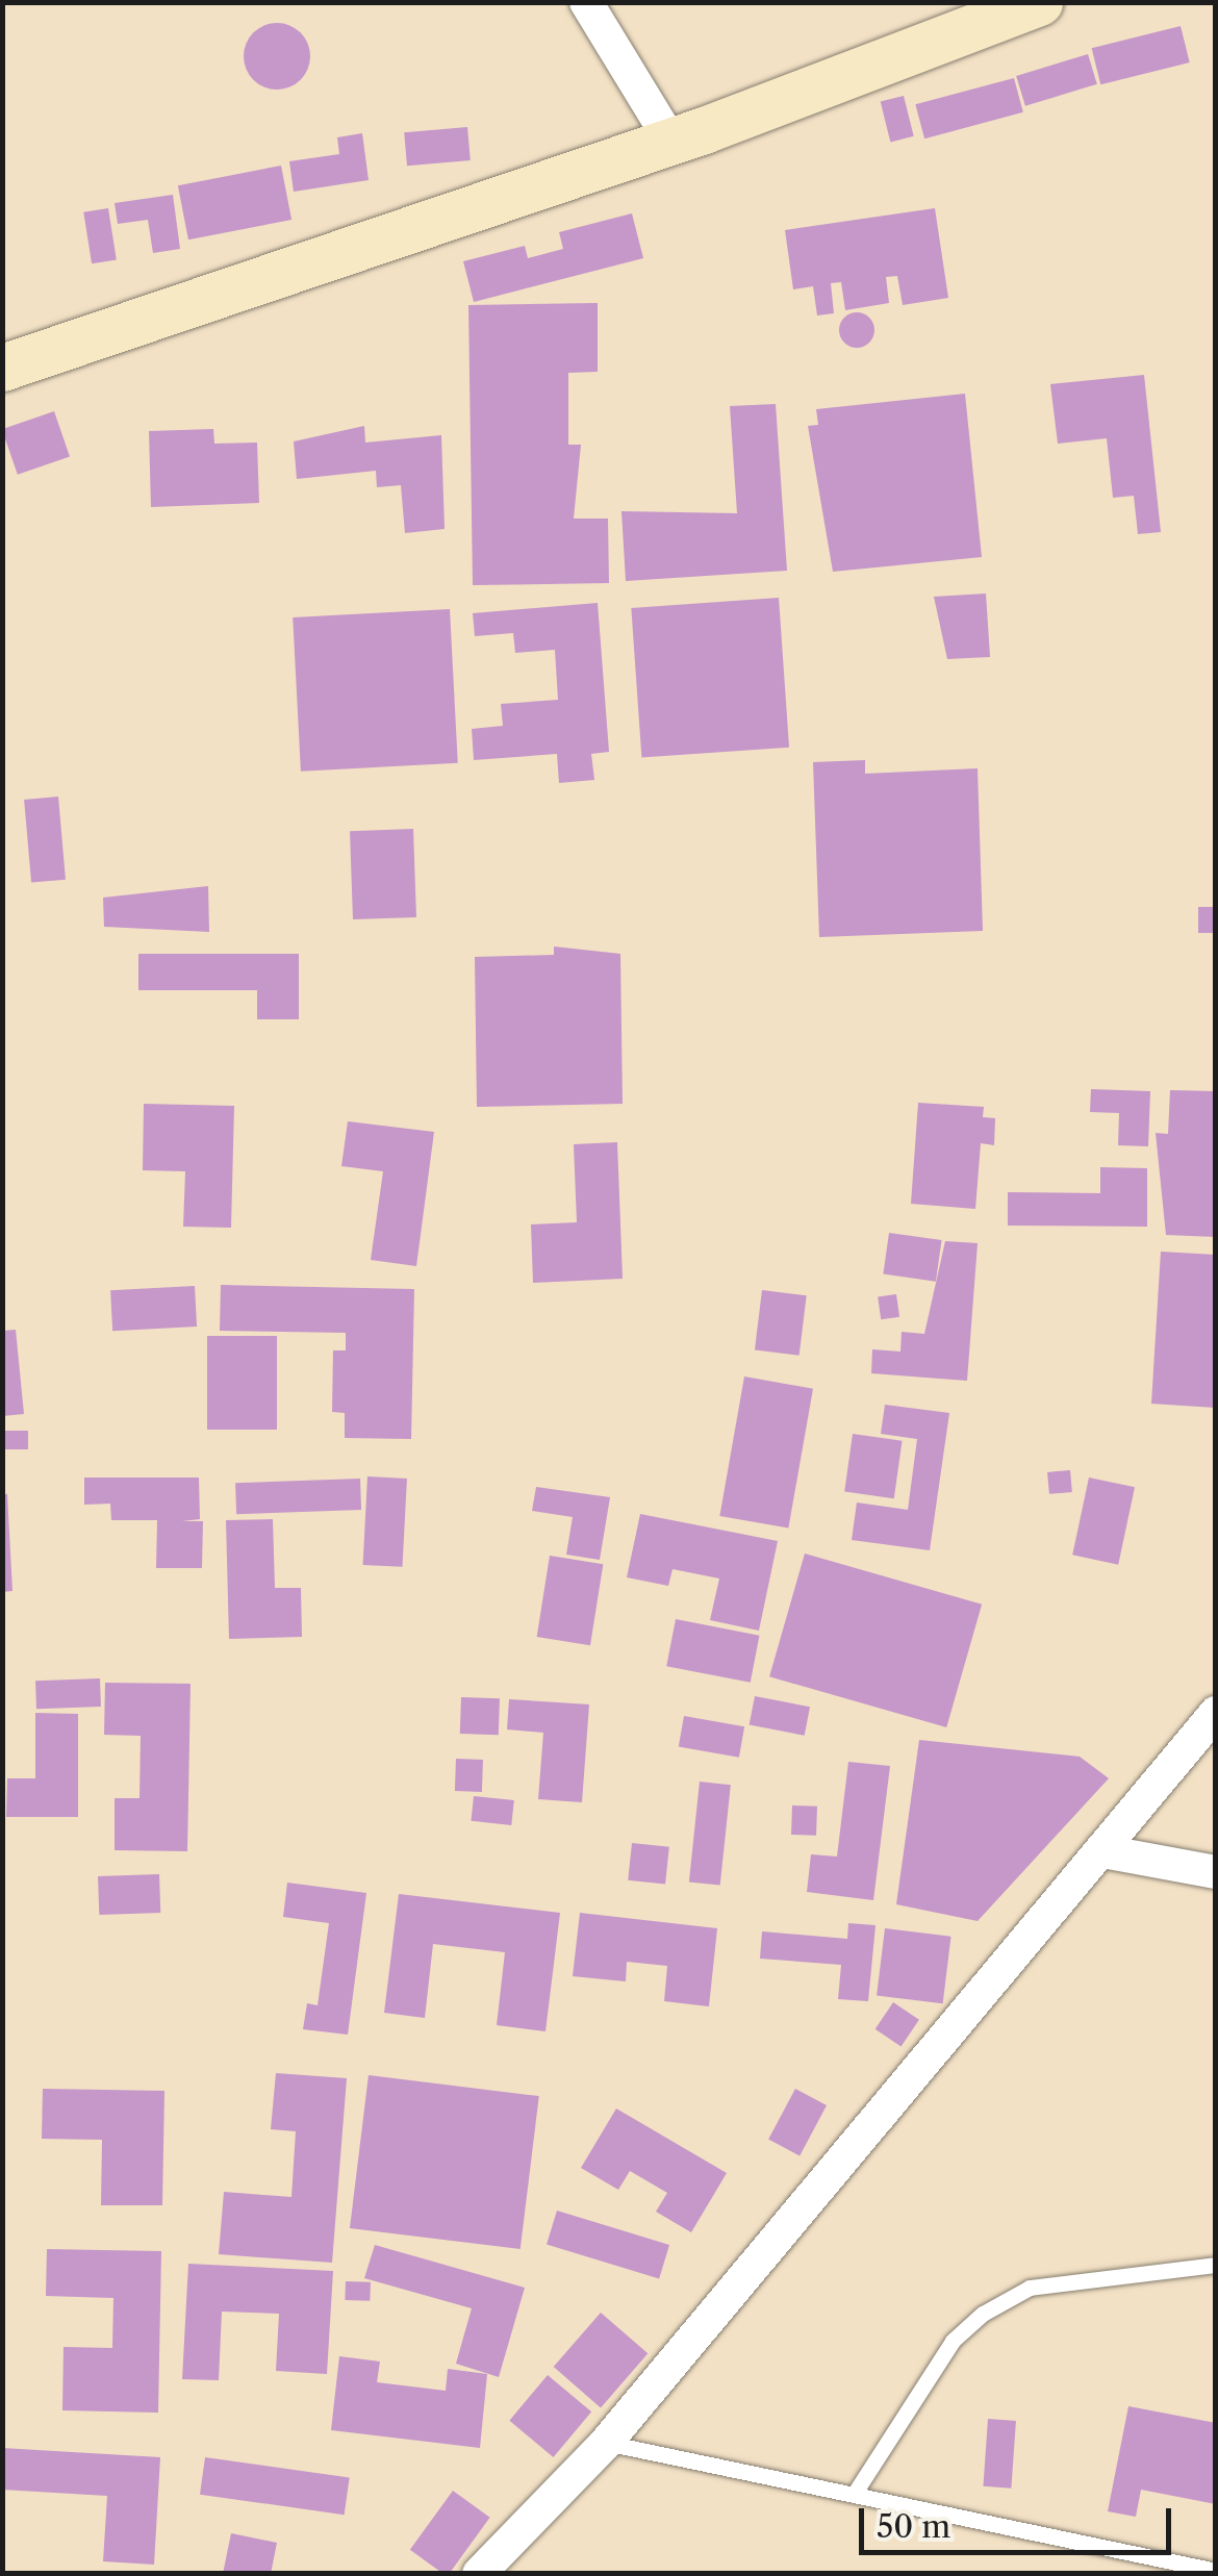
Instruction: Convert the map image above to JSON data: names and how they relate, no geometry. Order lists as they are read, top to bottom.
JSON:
{
  "scale_bar": "50 m"
}
